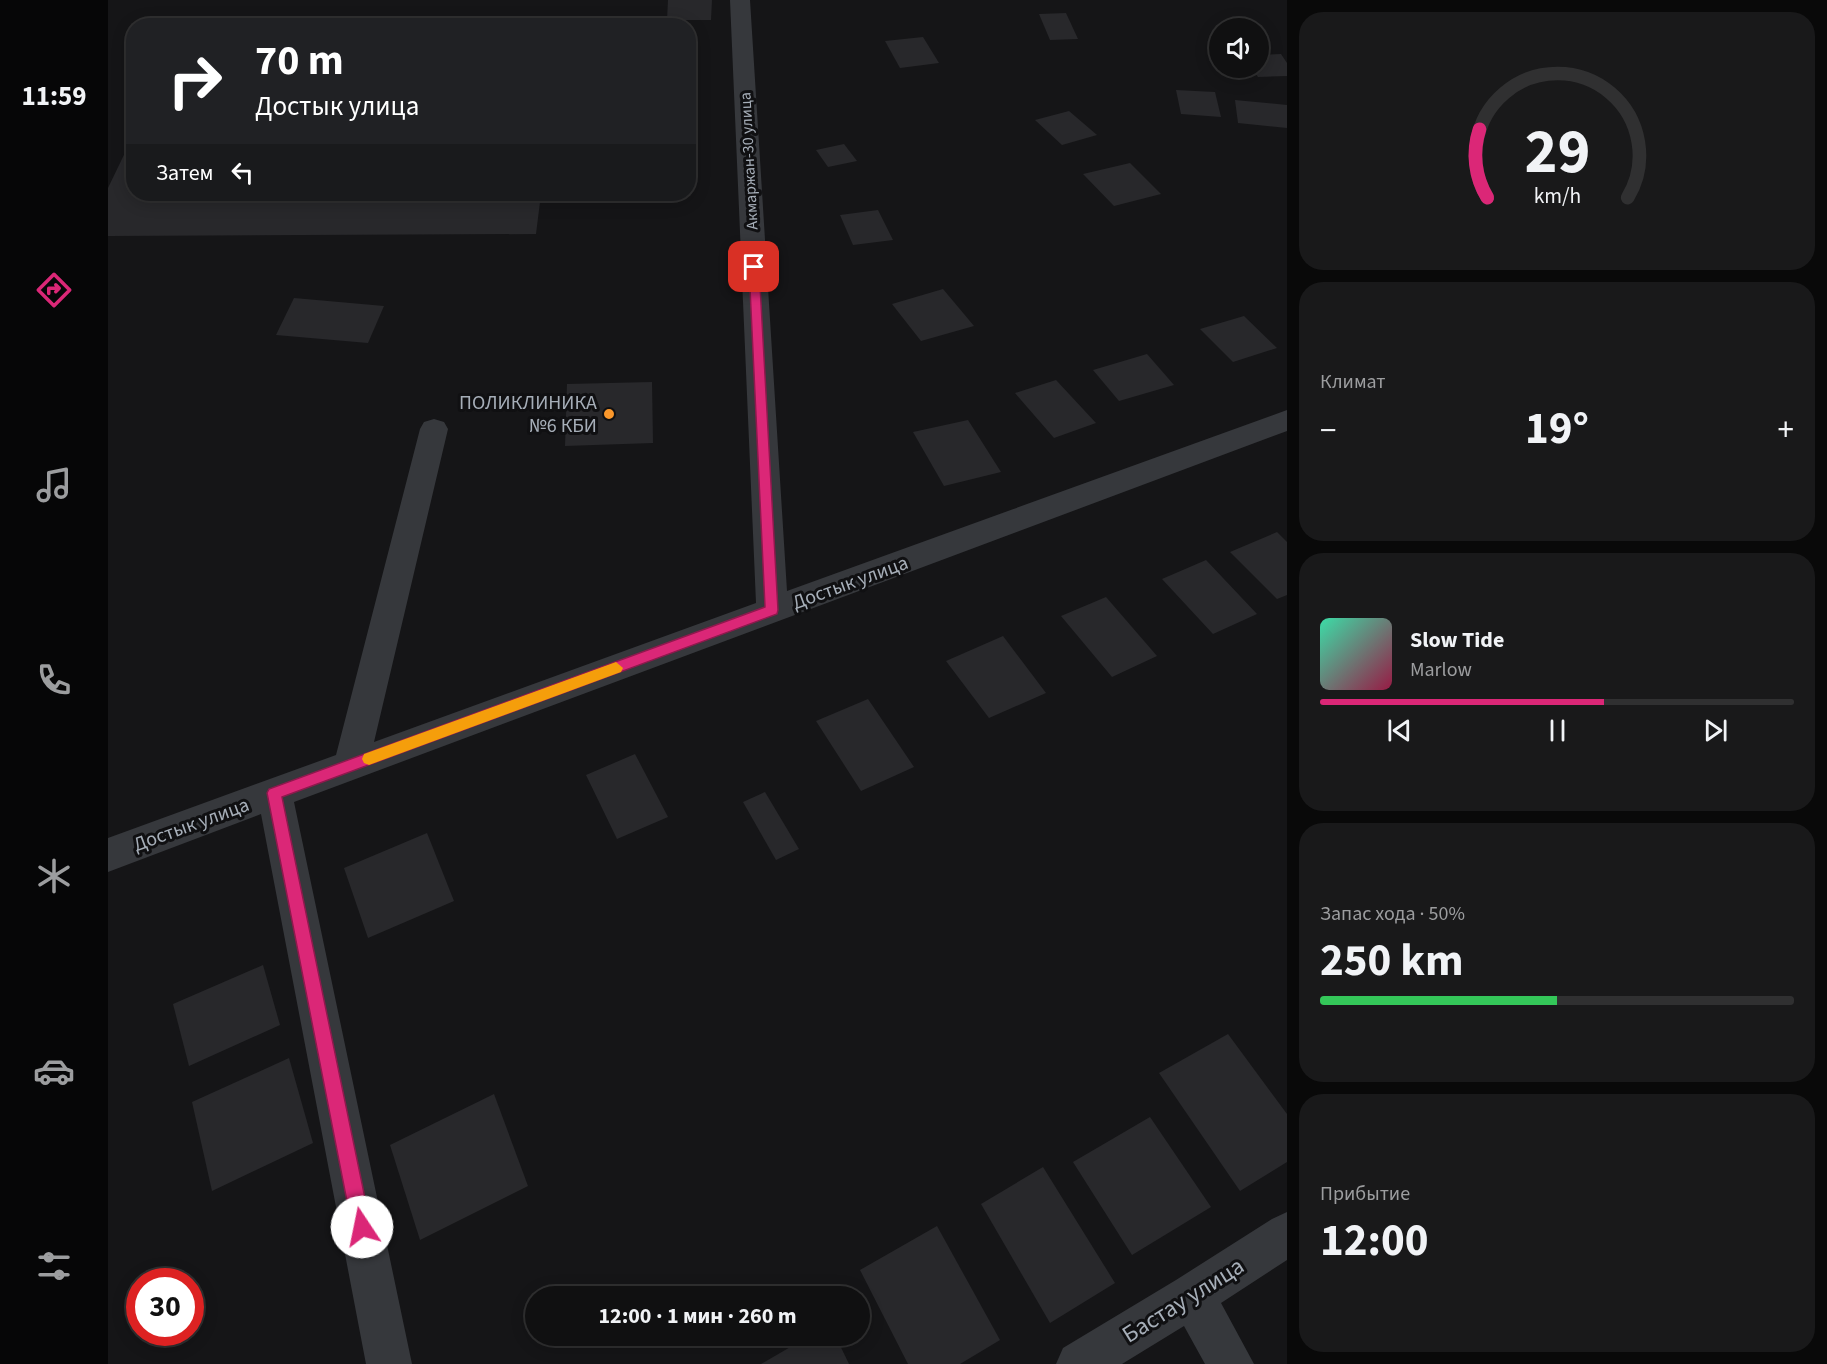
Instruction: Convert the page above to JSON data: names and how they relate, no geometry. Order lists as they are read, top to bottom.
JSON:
{
  "streets": {
    "street": ["Акмаржан-30 улица", "Достык улица", "Бастау улица"]
  },
  "crossings": [
    ["Акмаржан-30 улица", "Достык улица"]
  ],
  "places": ["ПОЛИКЛИНИКА №6 КБИ"],
  "page": {
    "tabs": "11:59",
    "turn": ["70 m", "Достык улица"],
    "then": "Затем",
    "tile": [
      "Климат",
      ["Запас хода · 50%", "250 km"],
      ["Прибытие", "12:00"]
    ],
    "heat": ["−", "19°", "+"],
    "song": ["Slow Tide", "Marlow"],
    "limit": "30",
    "trip": "12:00 · 1 мин · 260 m",
    "gauge": ["29", "km/h"]
  }
}
